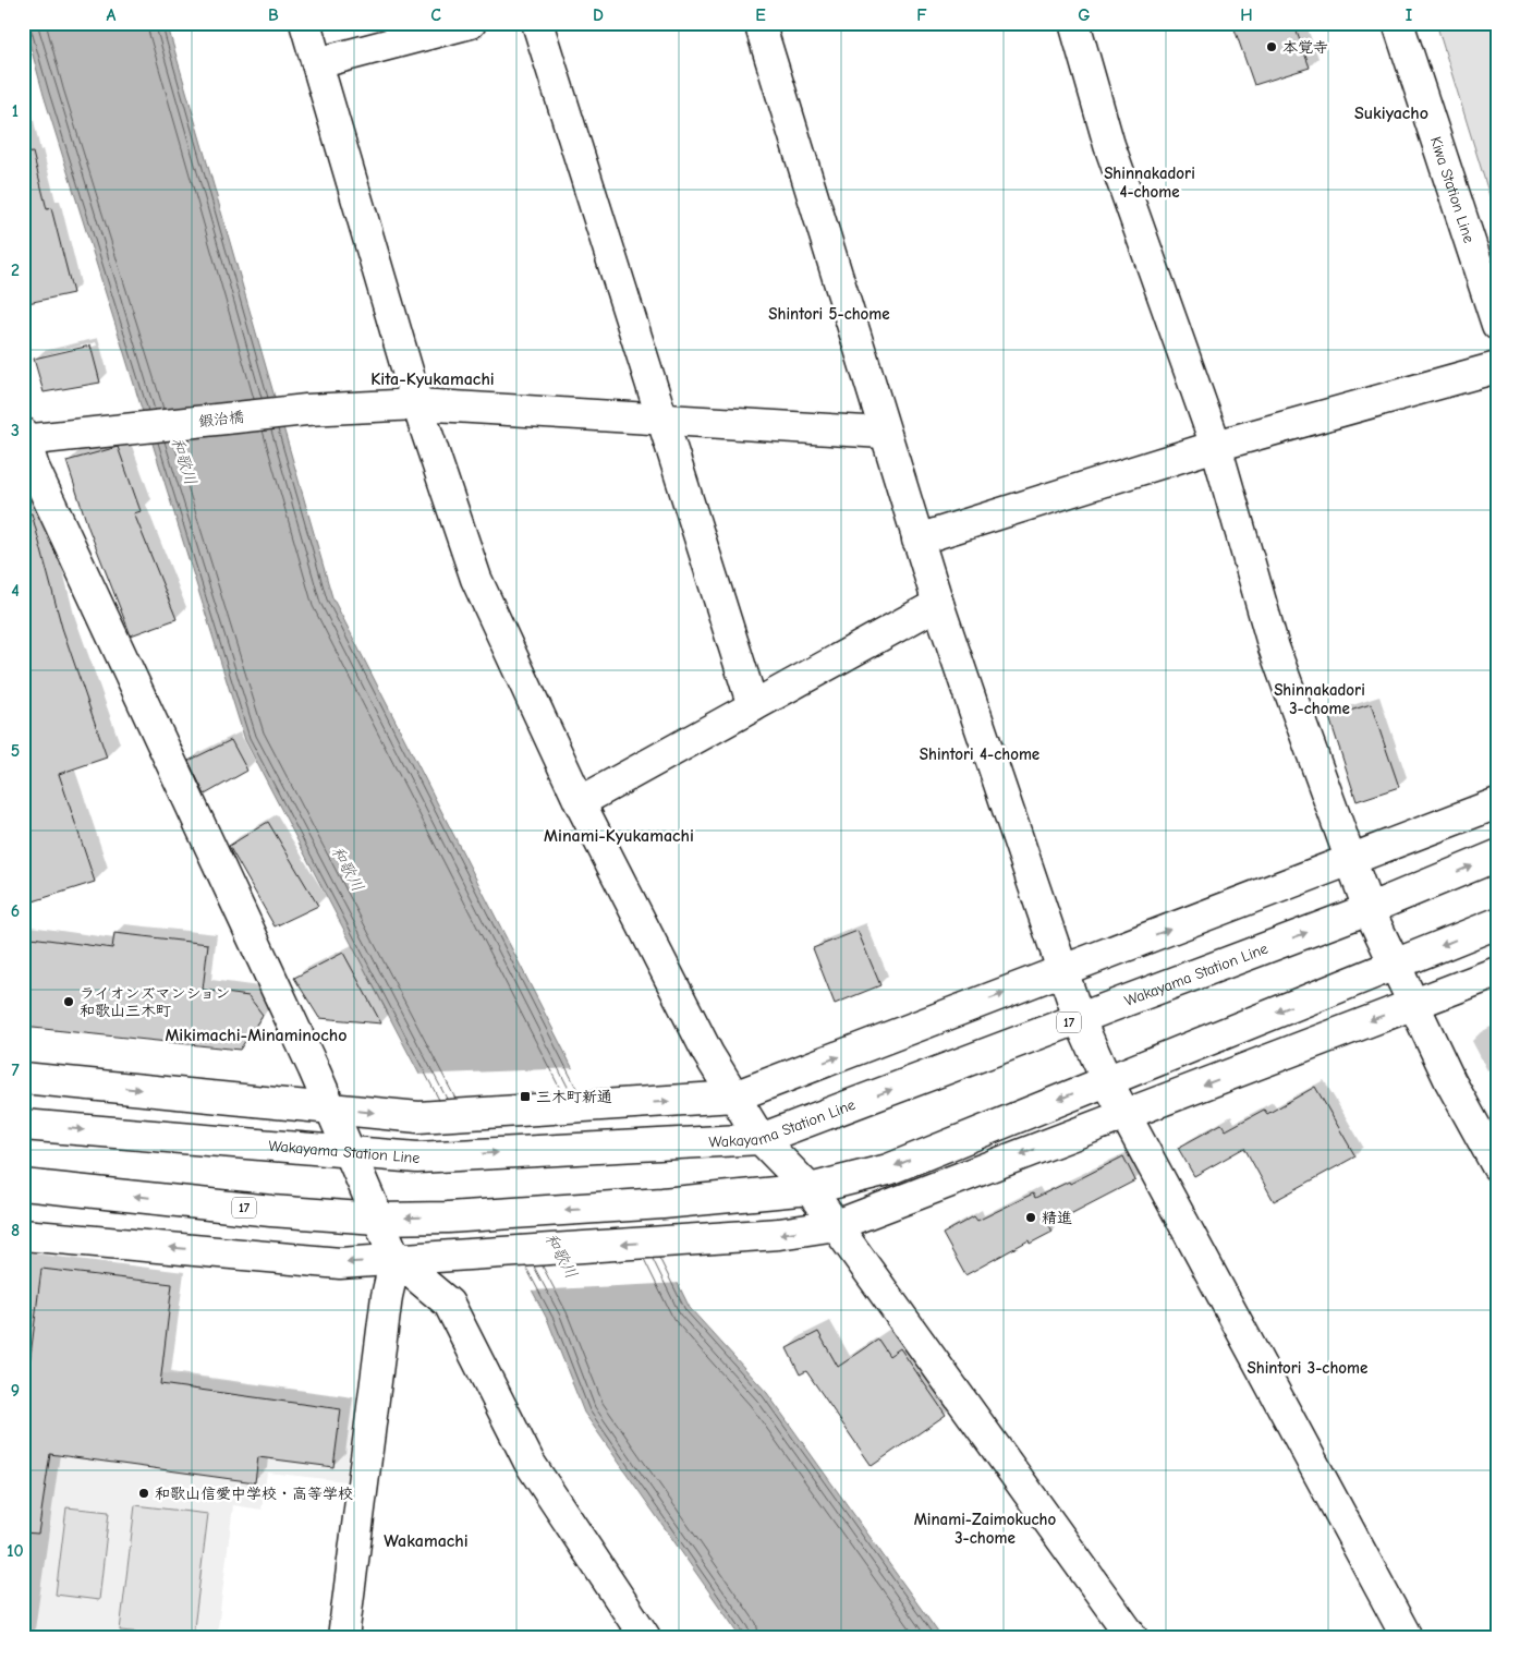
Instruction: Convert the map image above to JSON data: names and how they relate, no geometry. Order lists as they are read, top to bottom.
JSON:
{
  "streets": {
    "street": [
      "Kiwa Station Line",
      "鍜治橋",
      "Wakayama Station Line",
      "17"
    ]
  },
  "districts": [
    "Sukiyacho",
    "Shinnakadori 4-chome",
    "Shintori 5-chome",
    "Kita-Kyukamachi",
    "Shinnakadori 3-chome",
    "Shintori 4-chome",
    "Minami-Kyukamachi",
    "Mikimachi-Minaminocho",
    "Shintori 3-chome",
    "Minami-Zaimokucho 3-chome",
    "Wakamachi"
  ],
  "water": ["和歌川"],
  "places": {
    "other": [
      "本覚寺",
      "ライオンズマンション 和歌山三木町",
      "精進",
      "和歌山信愛中学校・高等学校"
    ],
    "transit": ["三木町新通"]
  },
  "grid": {
    "columns": [
      "A",
      "B",
      "C",
      "D",
      "E",
      "F",
      "G",
      "H",
      "I"
    ],
    "rows": [
      "1",
      "2",
      "3",
      "4",
      "5",
      "6",
      "7",
      "8",
      "9",
      "10"
    ]
  }
}
